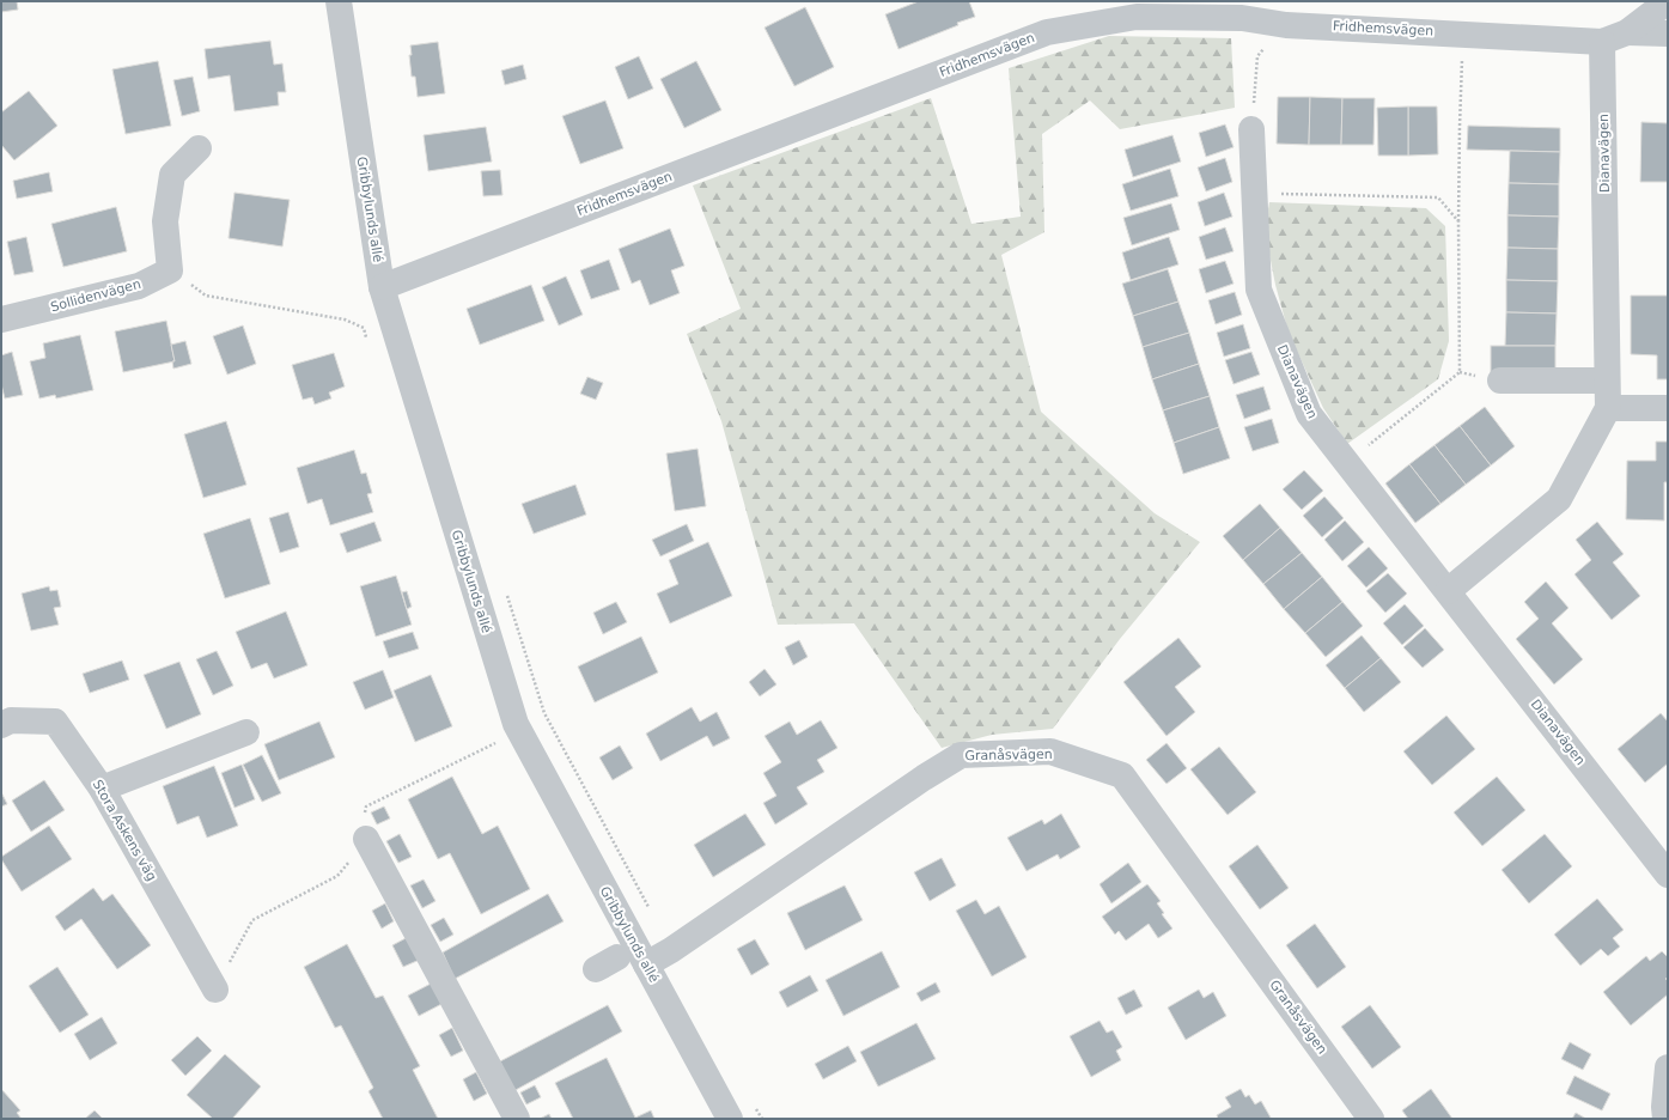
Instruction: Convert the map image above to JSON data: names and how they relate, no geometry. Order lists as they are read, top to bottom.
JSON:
{
  "streets": {
    "street": [
      "Fridhemsvägen",
      "Dianavägen",
      "Gribbylunds allé",
      "Sollidenvägen",
      "Granåsvägen",
      "Stora Askens väg"
    ]
  },
  "crossings": [
    ["Fridhemsvägen", "Dianavägen"],
    ["Fridhemsvägen", "Gribbylunds allé"],
    ["Gribbylunds allé", "Granåsvägen"]
  ]
}
